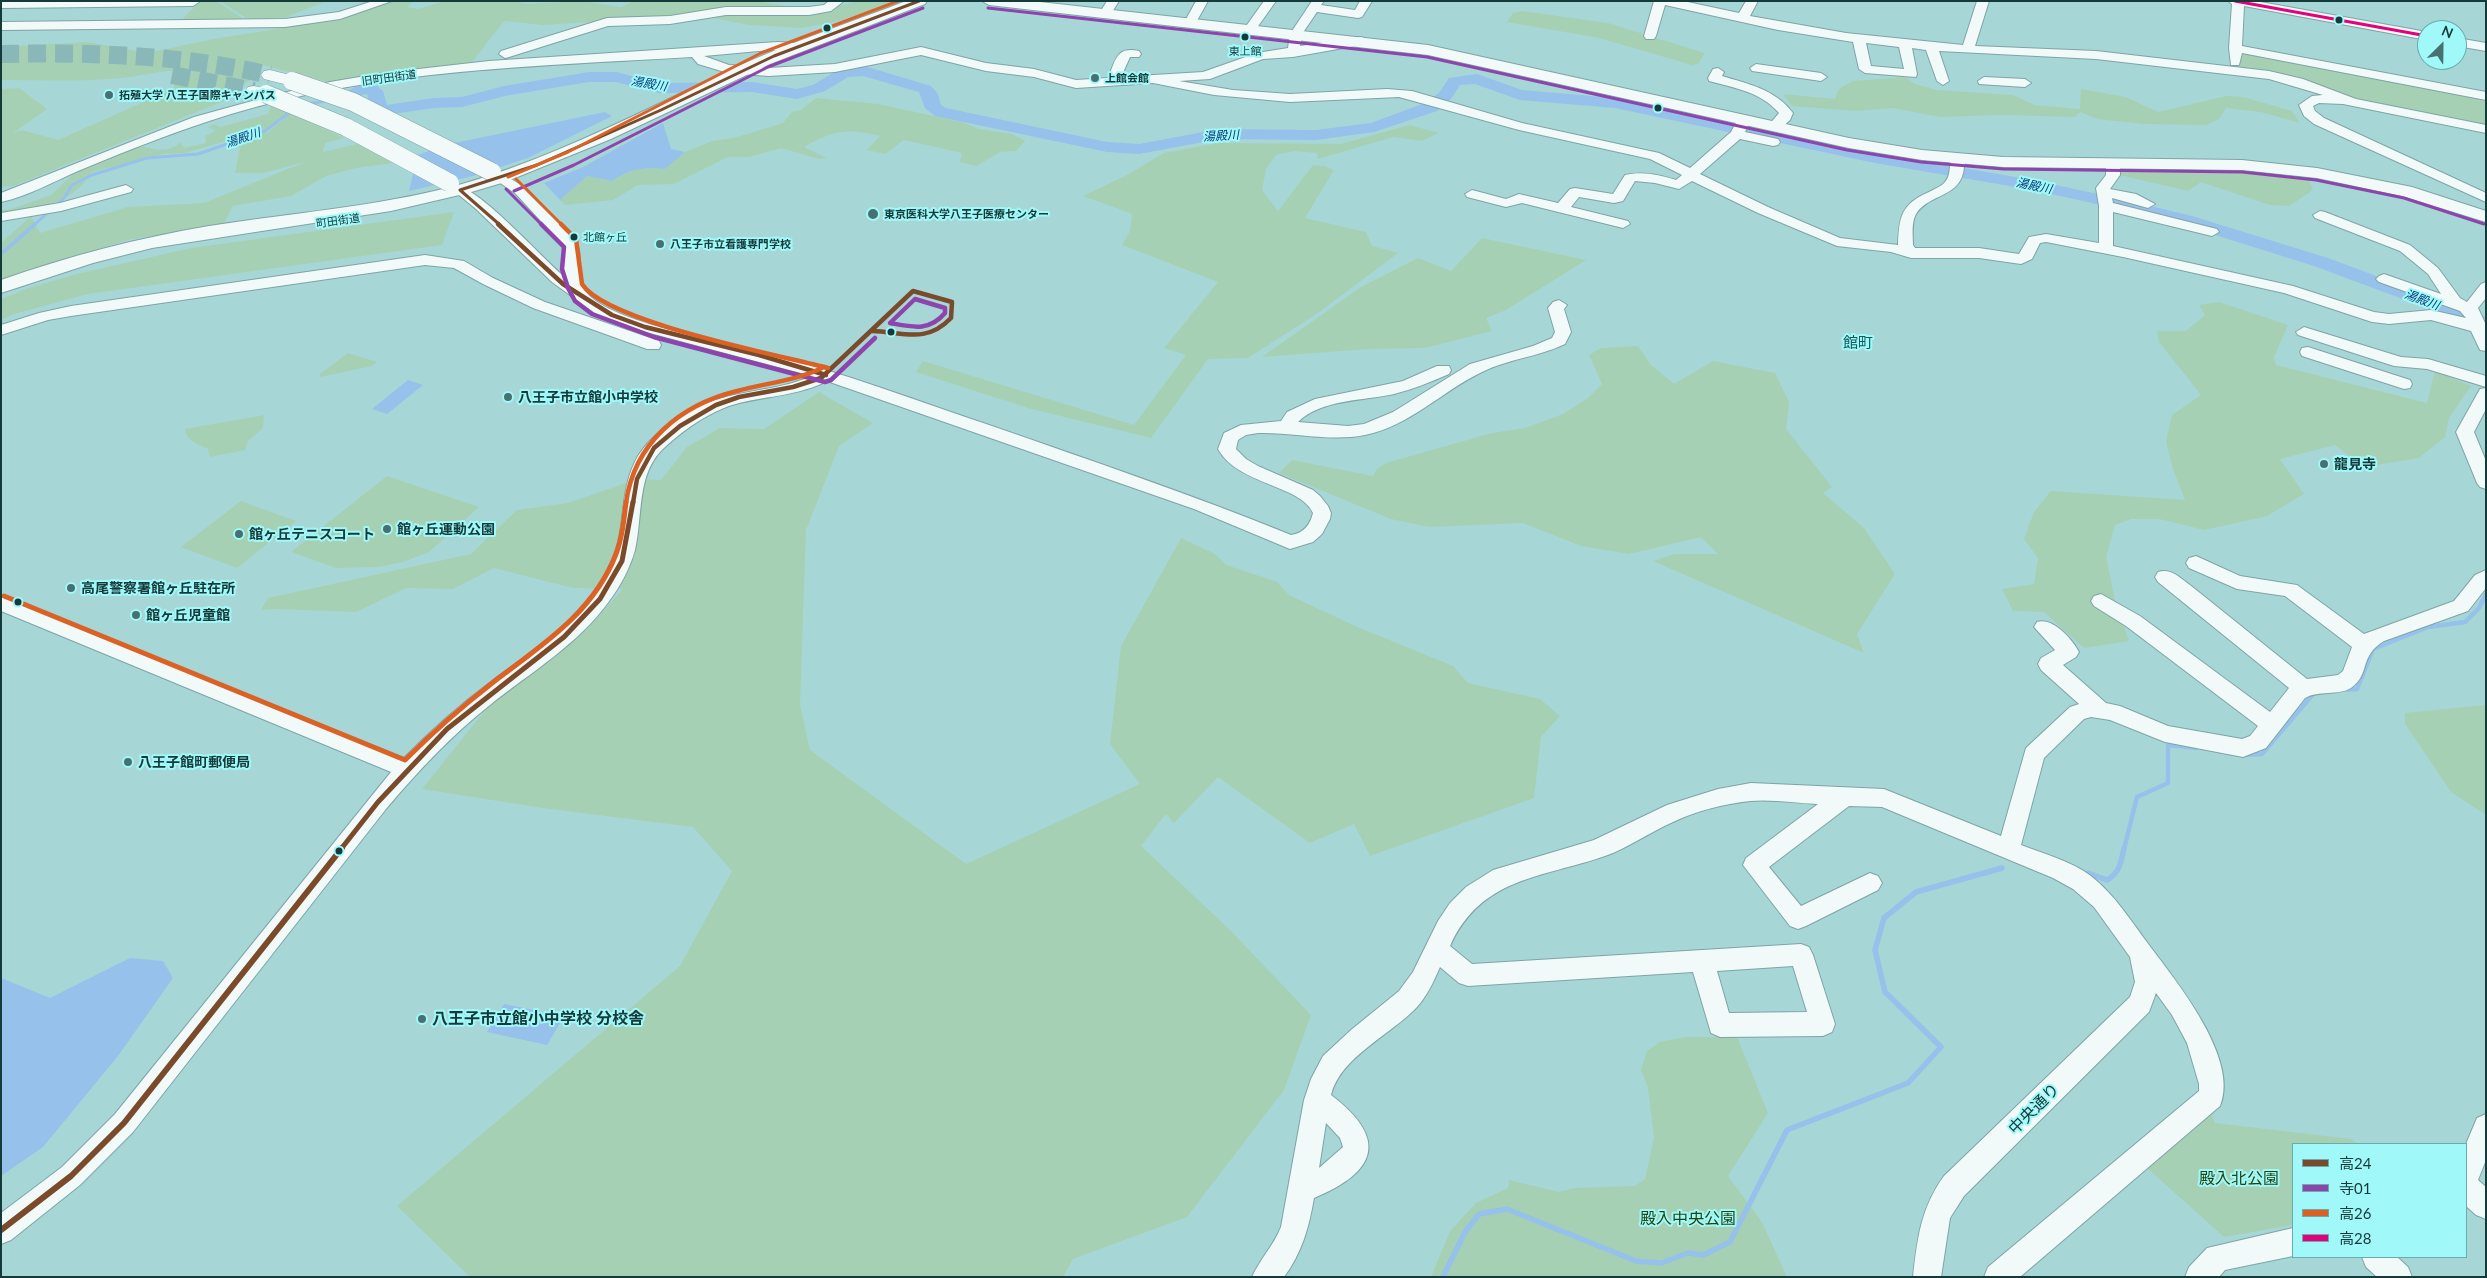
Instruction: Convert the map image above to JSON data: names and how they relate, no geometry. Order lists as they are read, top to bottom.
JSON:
{
  "streets": {
    "main road": ["町田街道"],
    "street": ["旧町田街道", "中央通り"]
  },
  "districts": ["館町"],
  "water": ["湯殿川"],
  "parks": ["殿入北公園", "殿入中央公園"],
  "places": [
    "東上館",
    "上館会館",
    "拓殖大学 八王子国際キャンパス",
    "東京医科大学八王子医療センター",
    "北館ヶ丘",
    "八王子市立看護専門学校",
    "八王子市立館小中学校",
    "龍見寺",
    "館ヶ丘運動公園",
    "館ヶ丘テニスコート",
    "高尾警察署館ヶ丘駐在所",
    "館ヶ丘児童館",
    "八王子館町郵便局",
    "八王子市立館小中学校 分校舎"
  ],
  "lines": [
    "transit line 高24",
    "transit line 高26",
    "transit line 高28",
    "transit line 寺01"
  ],
  "legend": [
    "高24",
    "寺01",
    "高26",
    "高28"
  ],
  "north": "top right"
}
